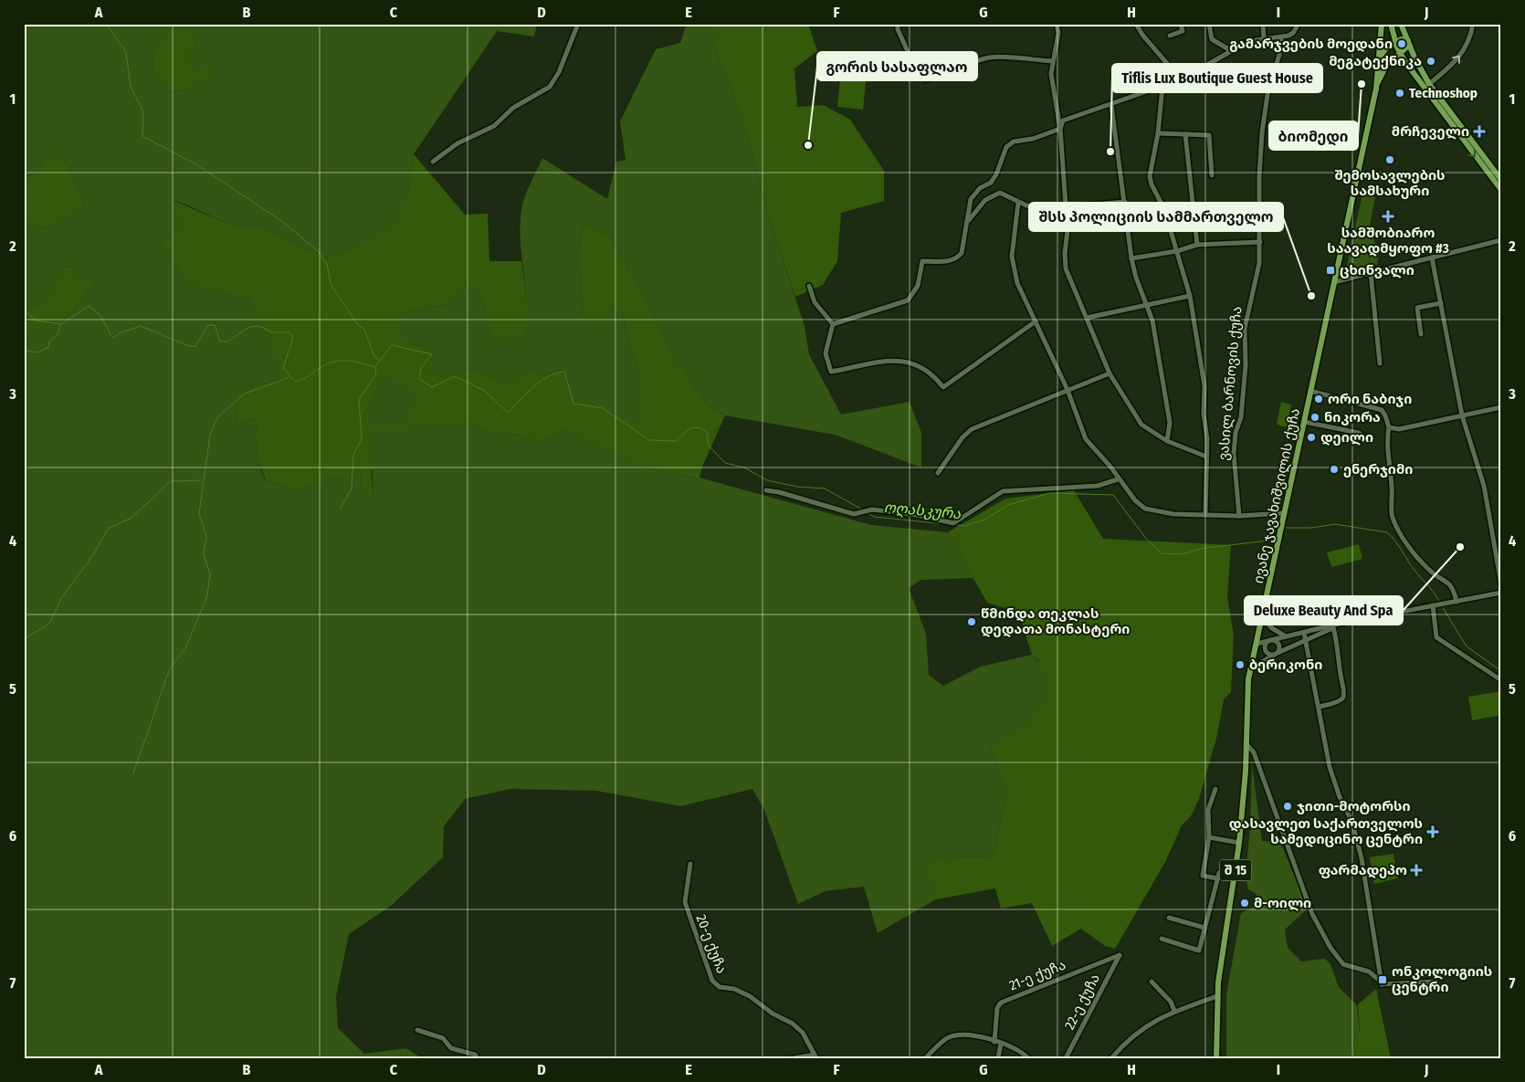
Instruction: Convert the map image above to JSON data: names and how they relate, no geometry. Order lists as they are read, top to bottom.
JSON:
{
  "streets": {
    "main road": ["ივანე ჯავახიშვილის ქუჩა", "შ 15"],
    "street": [
      "ვასილ ბარნოვის ქუჩა",
      "20-ე ქუჩა",
      "21-ე ქუჩა",
      "22-ე ქუჩა"
    ]
  },
  "crossings": [
    ["ივანე ჯავახიშვილის ქუჩა", "შ 15"],
    ["21-ე ქუჩა", "22-ე ქუჩა"]
  ],
  "water": ["ოღასკურა"],
  "places": {
    "other": [
      "გამარჯვების მოედანი",
      "მეგატექნიკა",
      "ბიომედი",
      "Technoshop",
      "გორის სასაფლაო",
      "Tiflis Lux Boutique Guest House",
      "შემოსავლების სამსახური",
      "შსს პოლიციის სამმართველო",
      "ორი ნაბიჯი",
      "ნიკორა",
      "დეილი",
      "ენერჯიმი",
      "Deluxe Beauty And Spa",
      "წმინდა თეკლას დედათა მონასტერი",
      "ბერიკონი",
      "ჯითი-მოტორსი",
      "მ-ოილი"
    ],
    "health": [
      "მრჩეველი",
      "სამშობიარო საავადმყოფო #3",
      "დასავლეთ საქართველოს სამედიცინო ცენტრი",
      "ფარმადეპო"
    ],
    "transit": ["ცხინვალი", "ონკოლოგიის ცენტრი"]
  },
  "grid": {
    "columns": [
      "A",
      "B",
      "C",
      "D",
      "E",
      "F",
      "G",
      "H",
      "I",
      "J"
    ],
    "rows": [
      "1",
      "2",
      "3",
      "4",
      "5",
      "6",
      "7"
    ]
  }
}
